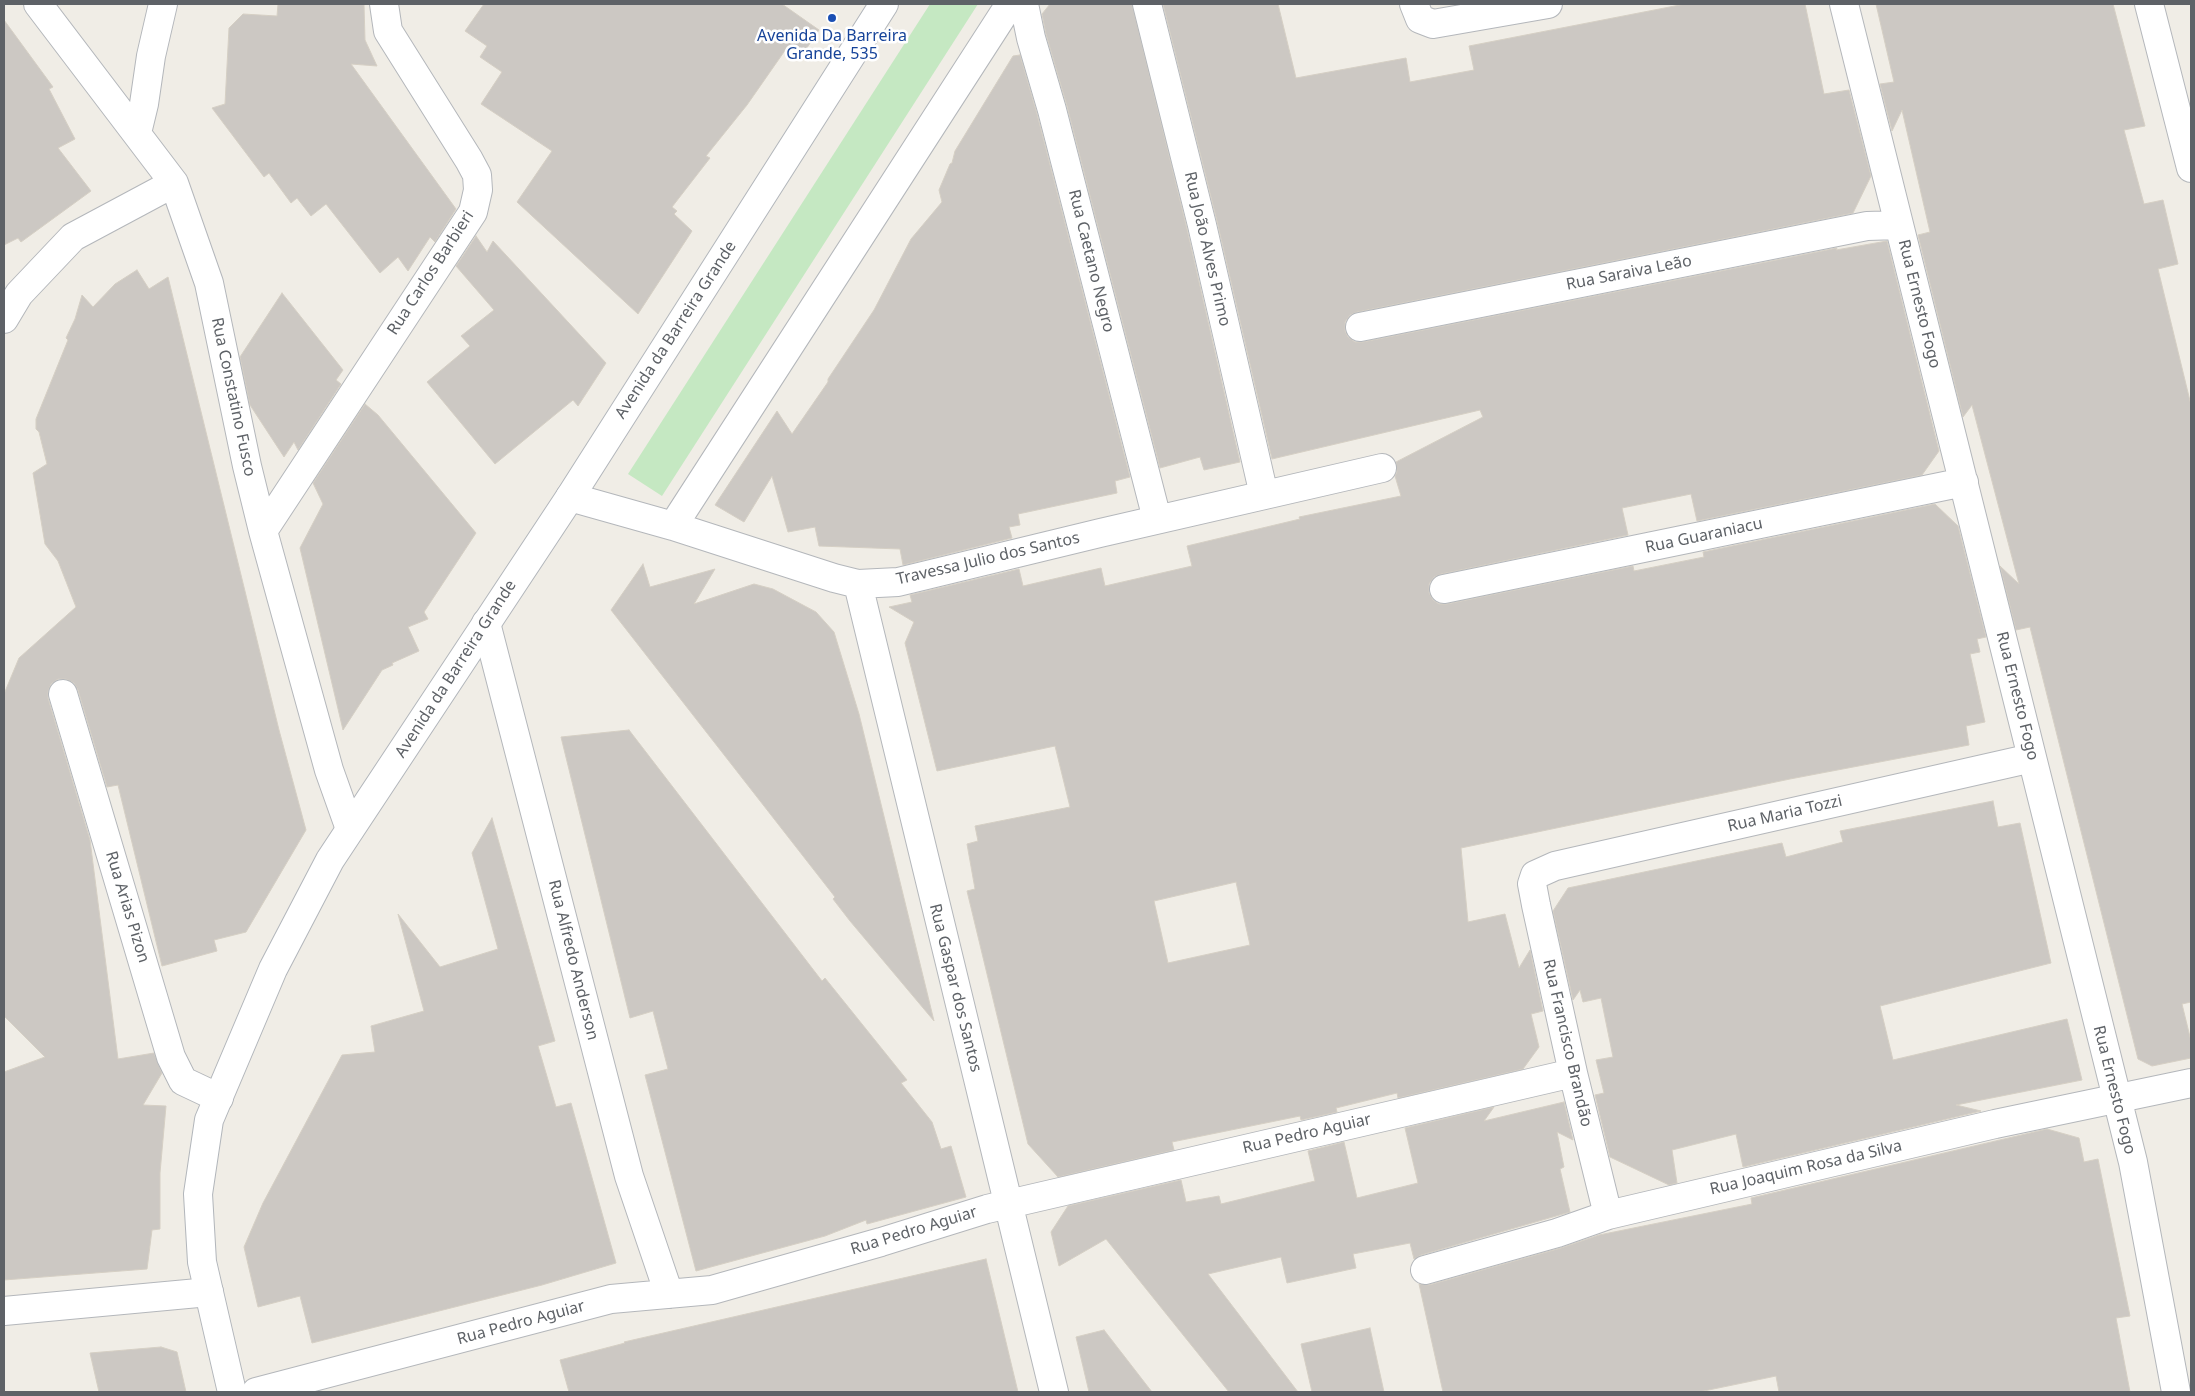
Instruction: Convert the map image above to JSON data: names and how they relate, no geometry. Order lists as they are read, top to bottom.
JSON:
{
  "streets": {
    "street": [
      "Rua João Alves Primo",
      "Rua Caetano Negro",
      "Rua Carlos Barbieri",
      "Rua Saraiva Leão",
      "Rua Ernesto Fogo",
      "Avenida da Barreira Grande",
      "Rua Constatino Fusco",
      "Rua Guaraniacu",
      "Travessa Julio dos Santos",
      "Rua Maria Tozzi",
      "Rua Arias Pizon",
      "Rua Alfredo Anderson",
      "Rua Gaspar dos Santos",
      "Rua Francisco Brandão",
      "Rua Pedro Aguiar",
      "Rua Joaquim Rosa da Silva"
    ]
  },
  "crossings": [
    ["Rua João Alves Primo", "Travessa Julio dos Santos"],
    ["Rua Caetano Negro", "Travessa Julio dos Santos"],
    ["Rua Carlos Barbieri", "Rua Constatino Fusco"],
    ["Rua Saraiva Leão", "Rua Ernesto Fogo"],
    ["Rua Ernesto Fogo", "Rua Guaraniacu"],
    ["Rua Ernesto Fogo", "Rua Maria Tozzi"],
    ["Rua Ernesto Fogo", "Rua Joaquim Rosa da Silva"],
    ["Avenida da Barreira Grande", "Rua Constatino Fusco"],
    ["Avenida da Barreira Grande", "Travessa Julio dos Santos"],
    ["Avenida da Barreira Grande", "Rua Arias Pizon"],
    ["Avenida da Barreira Grande", "Rua Alfredo Anderson"],
    ["Travessa Julio dos Santos", "Rua Gaspar dos Santos"],
    ["Rua Maria Tozzi", "Rua Francisco Brandão"],
    ["Rua Alfredo Anderson", "Rua Pedro Aguiar"],
    ["Rua Gaspar dos Santos", "Rua Pedro Aguiar"],
    ["Rua Francisco Brandão", "Rua Pedro Aguiar"],
    ["Rua Francisco Brandão", "Rua Joaquim Rosa da Silva"]
  ],
  "places": ["Avenida Da Barreira Grande, 535"]
}
